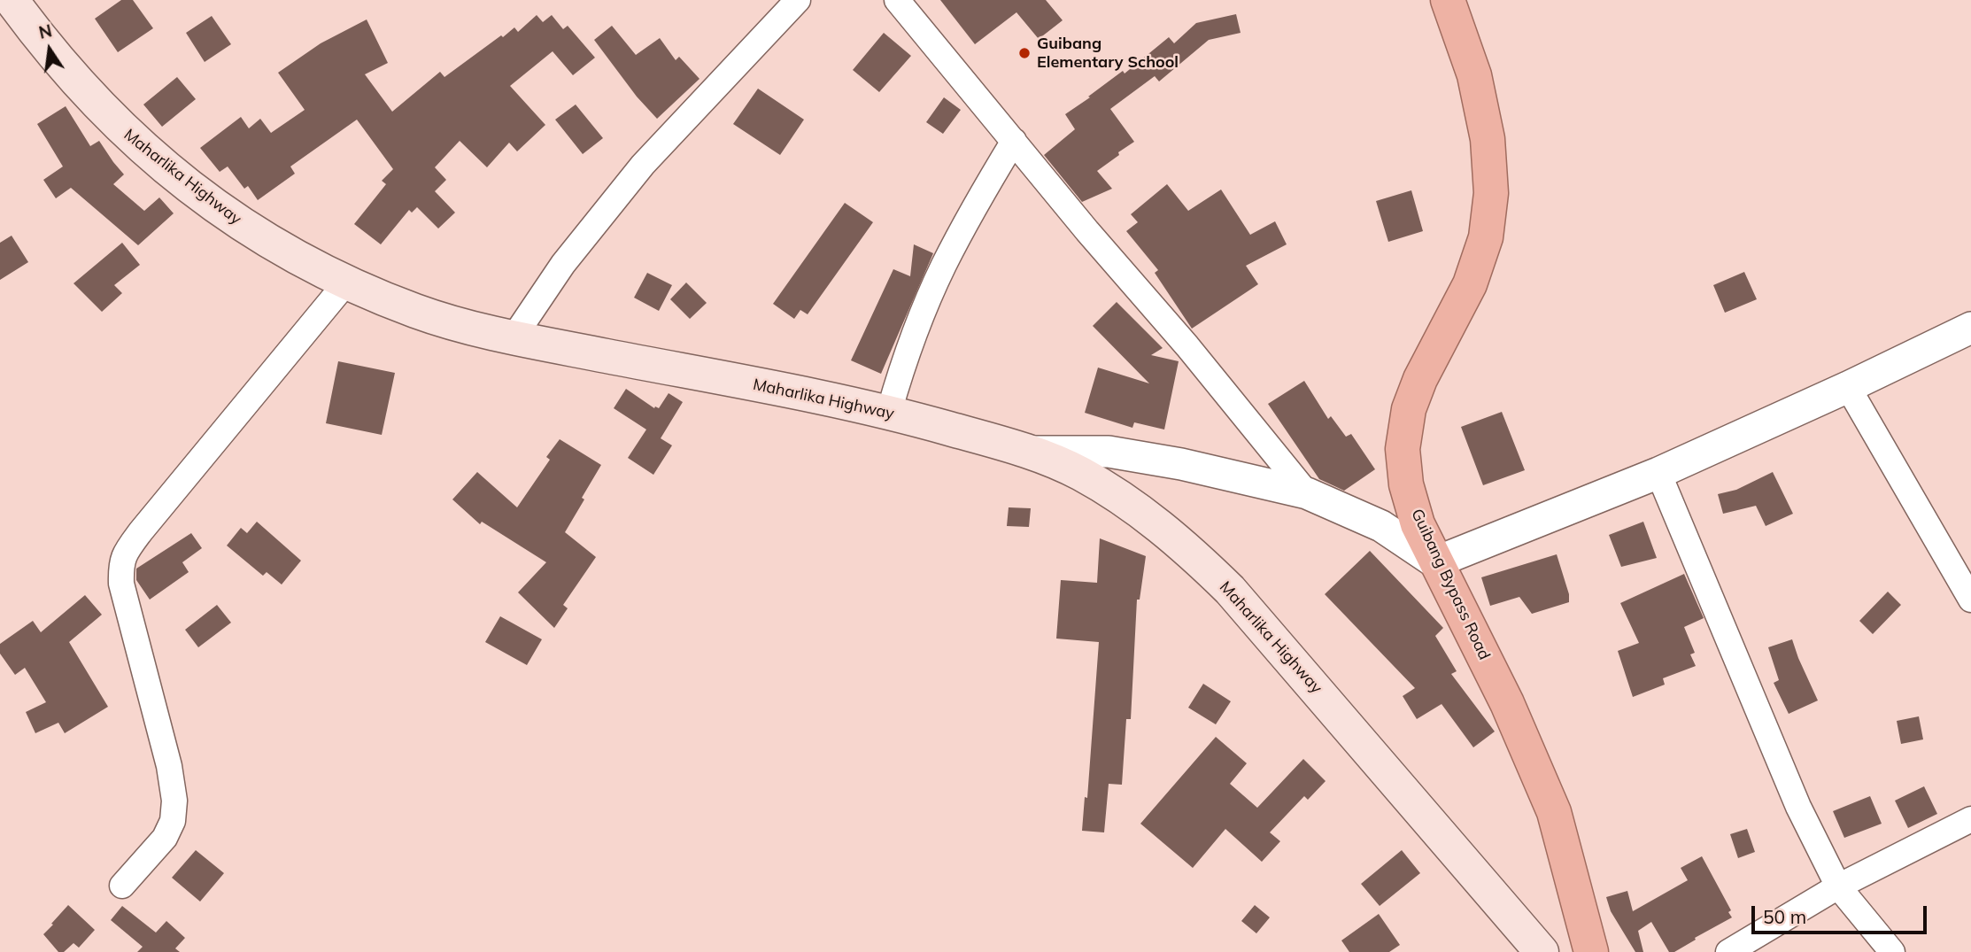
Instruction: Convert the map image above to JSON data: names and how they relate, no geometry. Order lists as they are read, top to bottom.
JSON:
{
  "streets": {
    "highway": ["Guibang Bypass Road"],
    "main road": ["Maharlika Highway"]
  },
  "places": ["Guibang Elementary School"],
  "scale_bar": "50 m",
  "north": "top"
}
